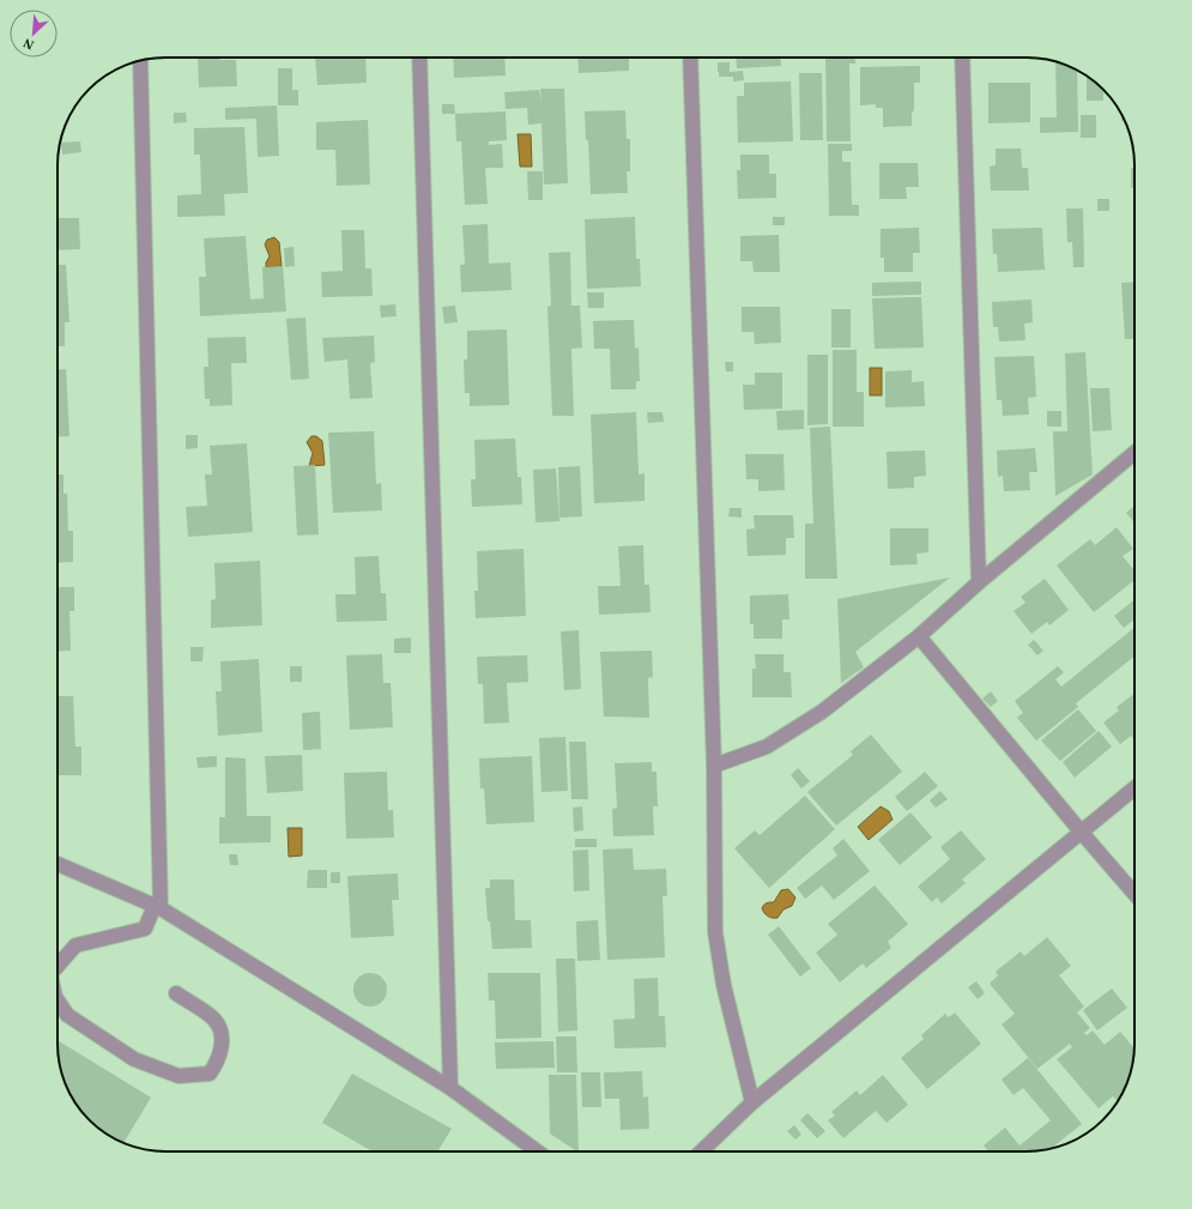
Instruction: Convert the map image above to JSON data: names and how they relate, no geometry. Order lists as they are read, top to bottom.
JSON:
{
  "north": "bottom left"
}
